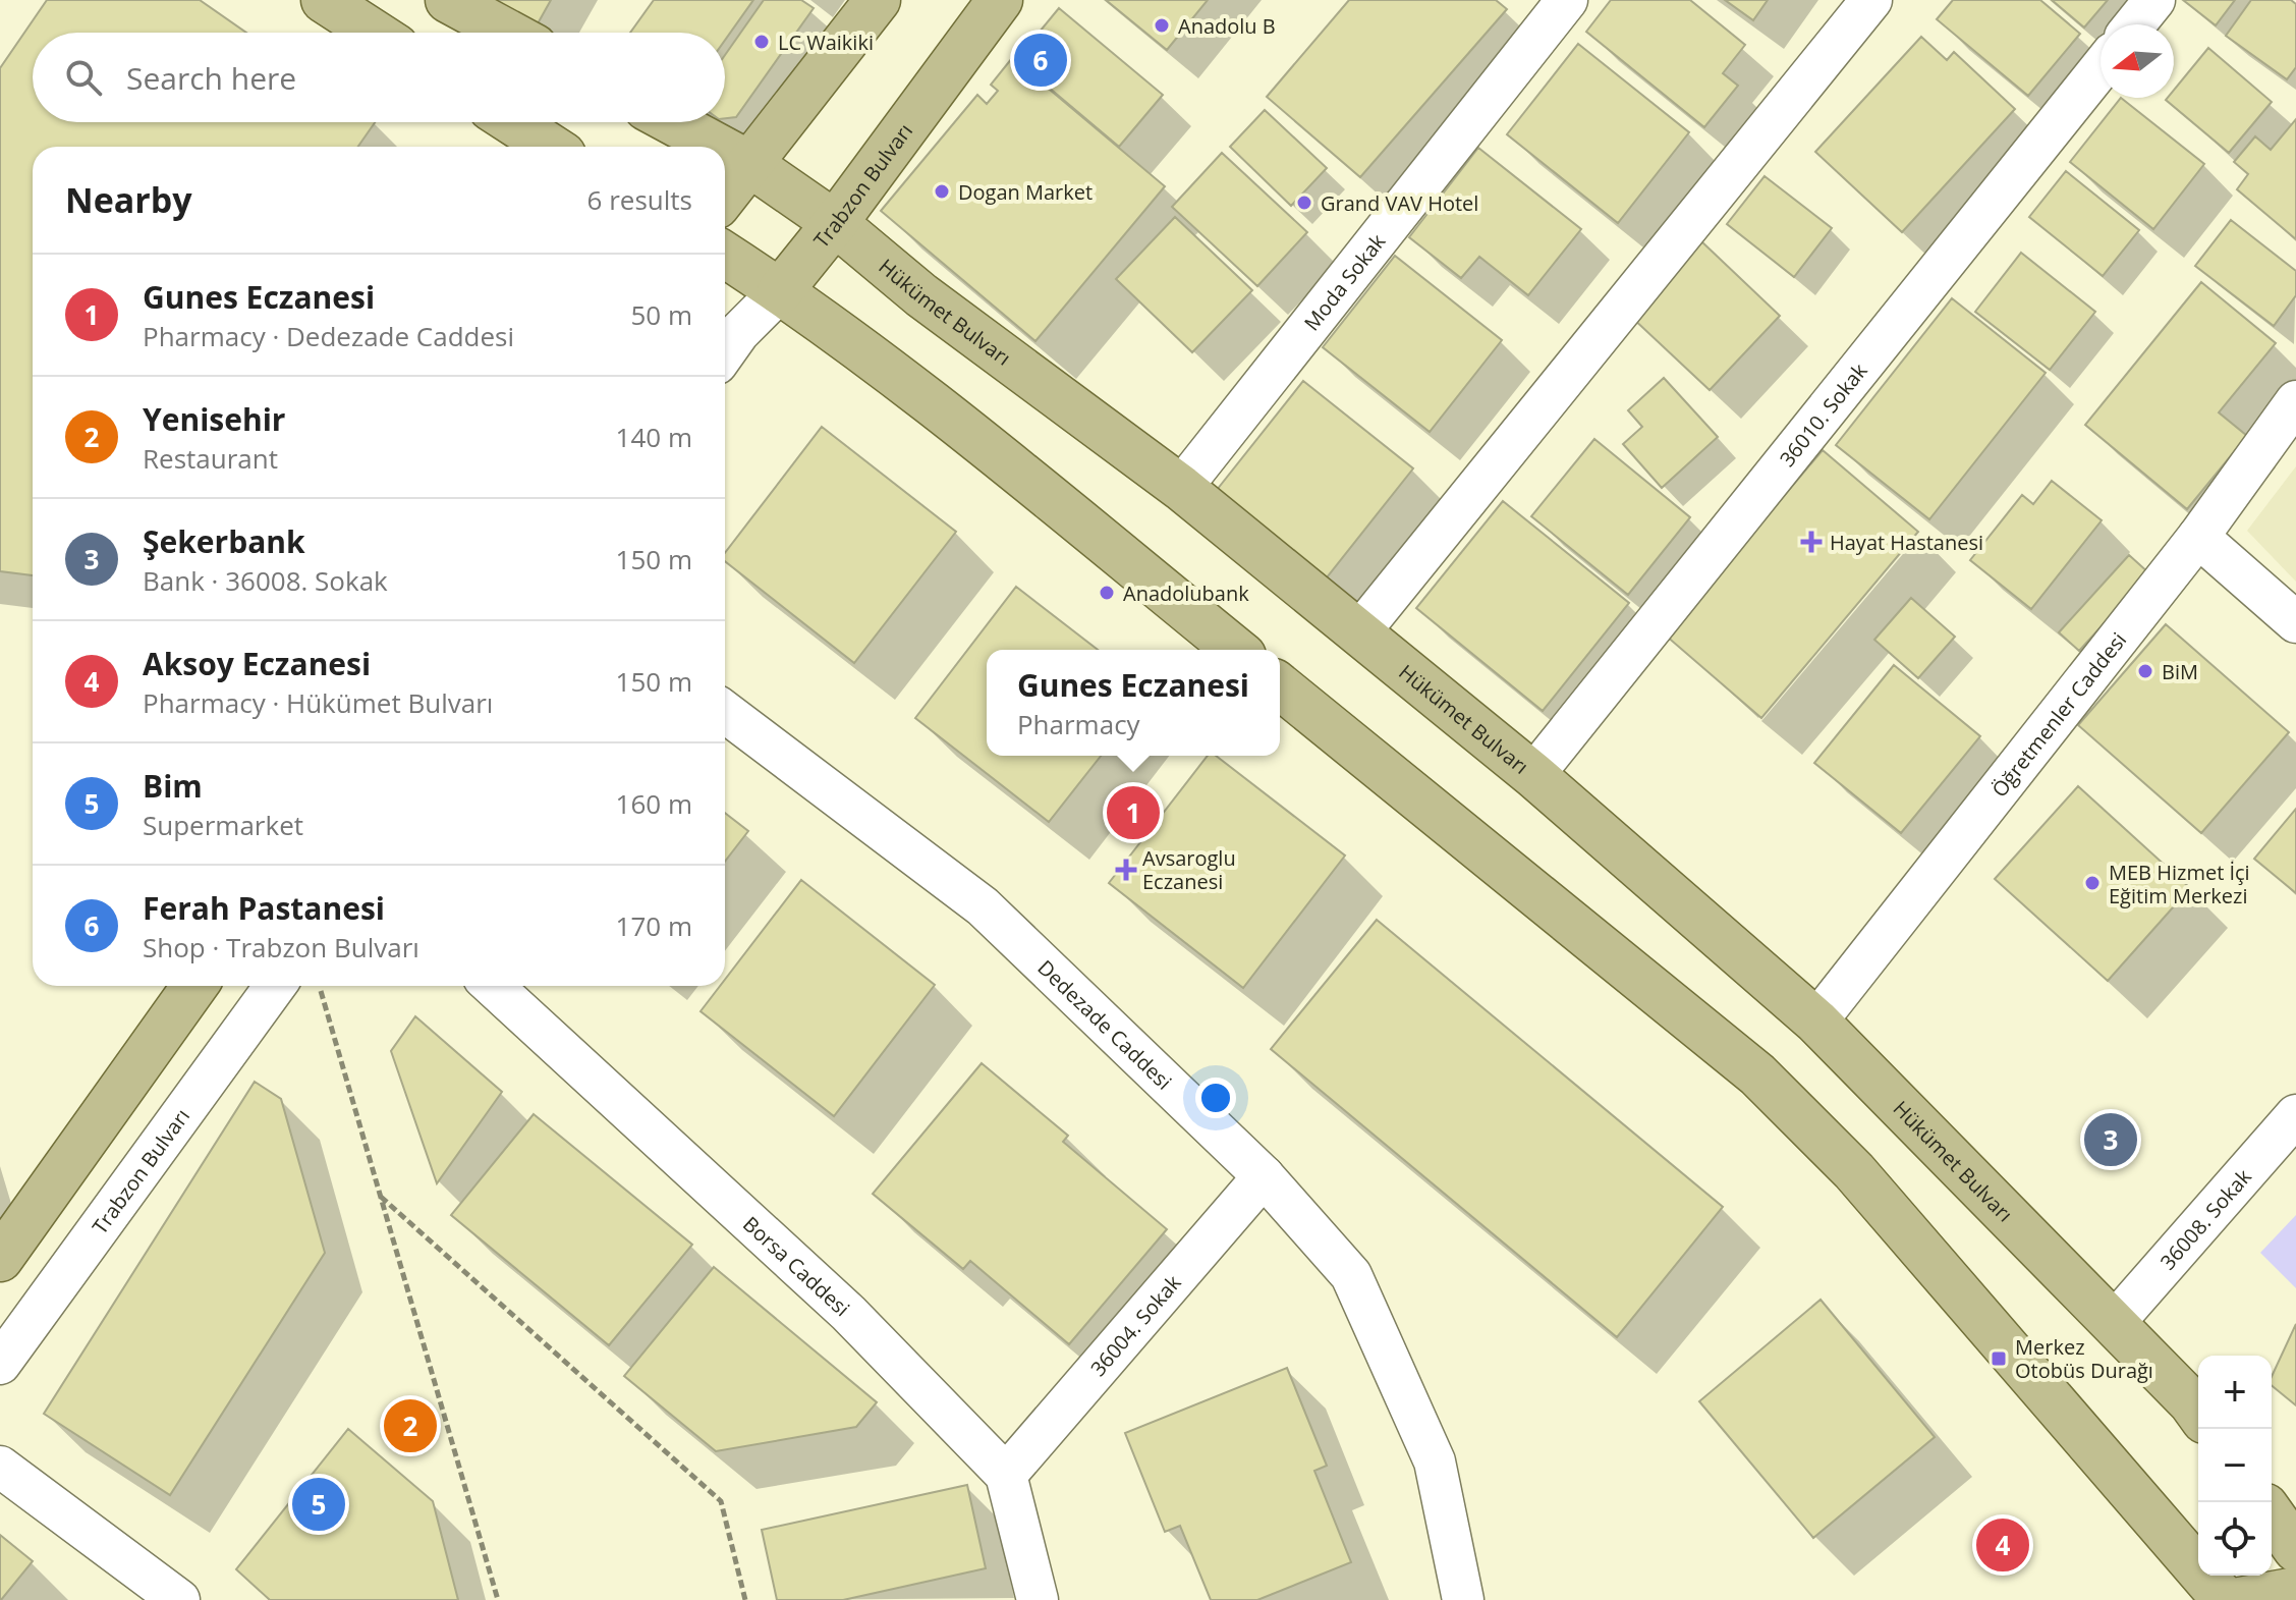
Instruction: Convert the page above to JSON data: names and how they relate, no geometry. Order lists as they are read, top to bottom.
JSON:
{
  "streets": {
    "main road": ["Trabzon Bulvarı", "Hükümet Bulvarı"],
    "street": [
      "Moda Sokak",
      "36010. Sokak",
      "Öğretmenler Caddesi",
      "Dedezade Caddesi",
      "36008. Sokak",
      "Borsa Caddesi",
      "36004. Sokak"
    ]
  },
  "crossings": [
    ["Trabzon Bulvarı", "Hükümet Bulvarı"],
    ["Moda Sokak", "Hükümet Bulvarı"],
    ["Hükümet Bulvarı", "36010. Sokak"],
    ["Hükümet Bulvarı", "Öğretmenler Caddesi"],
    ["Hükümet Bulvarı", "36008. Sokak"],
    ["Dedezade Caddesi", "36004. Sokak"],
    ["Borsa Caddesi", "36004. Sokak"]
  ],
  "places": {
    "other": [
      "Anadolu B",
      "LC Waikiki",
      "Dogan Market",
      "Grand VAV Hotel",
      "Anadolubank",
      "BiM",
      "MEB Hizmet İçi Eğitim Merkezi"
    ],
    "health": ["Hayat Hastanesi", "Avsaroglu Eczanesi"],
    "transit": ["Merkez Otobüs Durağı"]
  },
  "north": "left",
  "page": {
    "pins": [
      "6",
      "1",
      "3",
      "2",
      "5",
      "4"
    ],
    "search": "Search here",
    "heading": ["Nearby", "6 results"],
    "list": [
      {
        "mark": "1",
        "name": "Gunes Eczanesi",
        "note": "Pharmacy · Dedezade Caddesi",
        "value": "50 m"
      },
      {
        "mark": "2",
        "name": "Yenisehir",
        "note": "Restaurant",
        "value": "140 m"
      },
      {
        "mark": "3",
        "name": "Şekerbank",
        "note": "Bank · 36008. Sokak",
        "value": "150 m"
      },
      {
        "mark": "4",
        "name": "Aksoy Eczanesi",
        "note": "Pharmacy · Hükümet Bulvarı",
        "value": "150 m"
      },
      {
        "mark": "5",
        "name": "Bim",
        "note": "Supermarket",
        "value": "160 m"
      },
      {
        "mark": "6",
        "name": "Ferah Pastanesi",
        "note": "Shop · Trabzon Bulvarı",
        "value": "170 m"
      }
    ],
    "popup": ["Gunes Eczanesi", "Pharmacy"],
    "map_buttons": ["+", "−"]
  }
}
